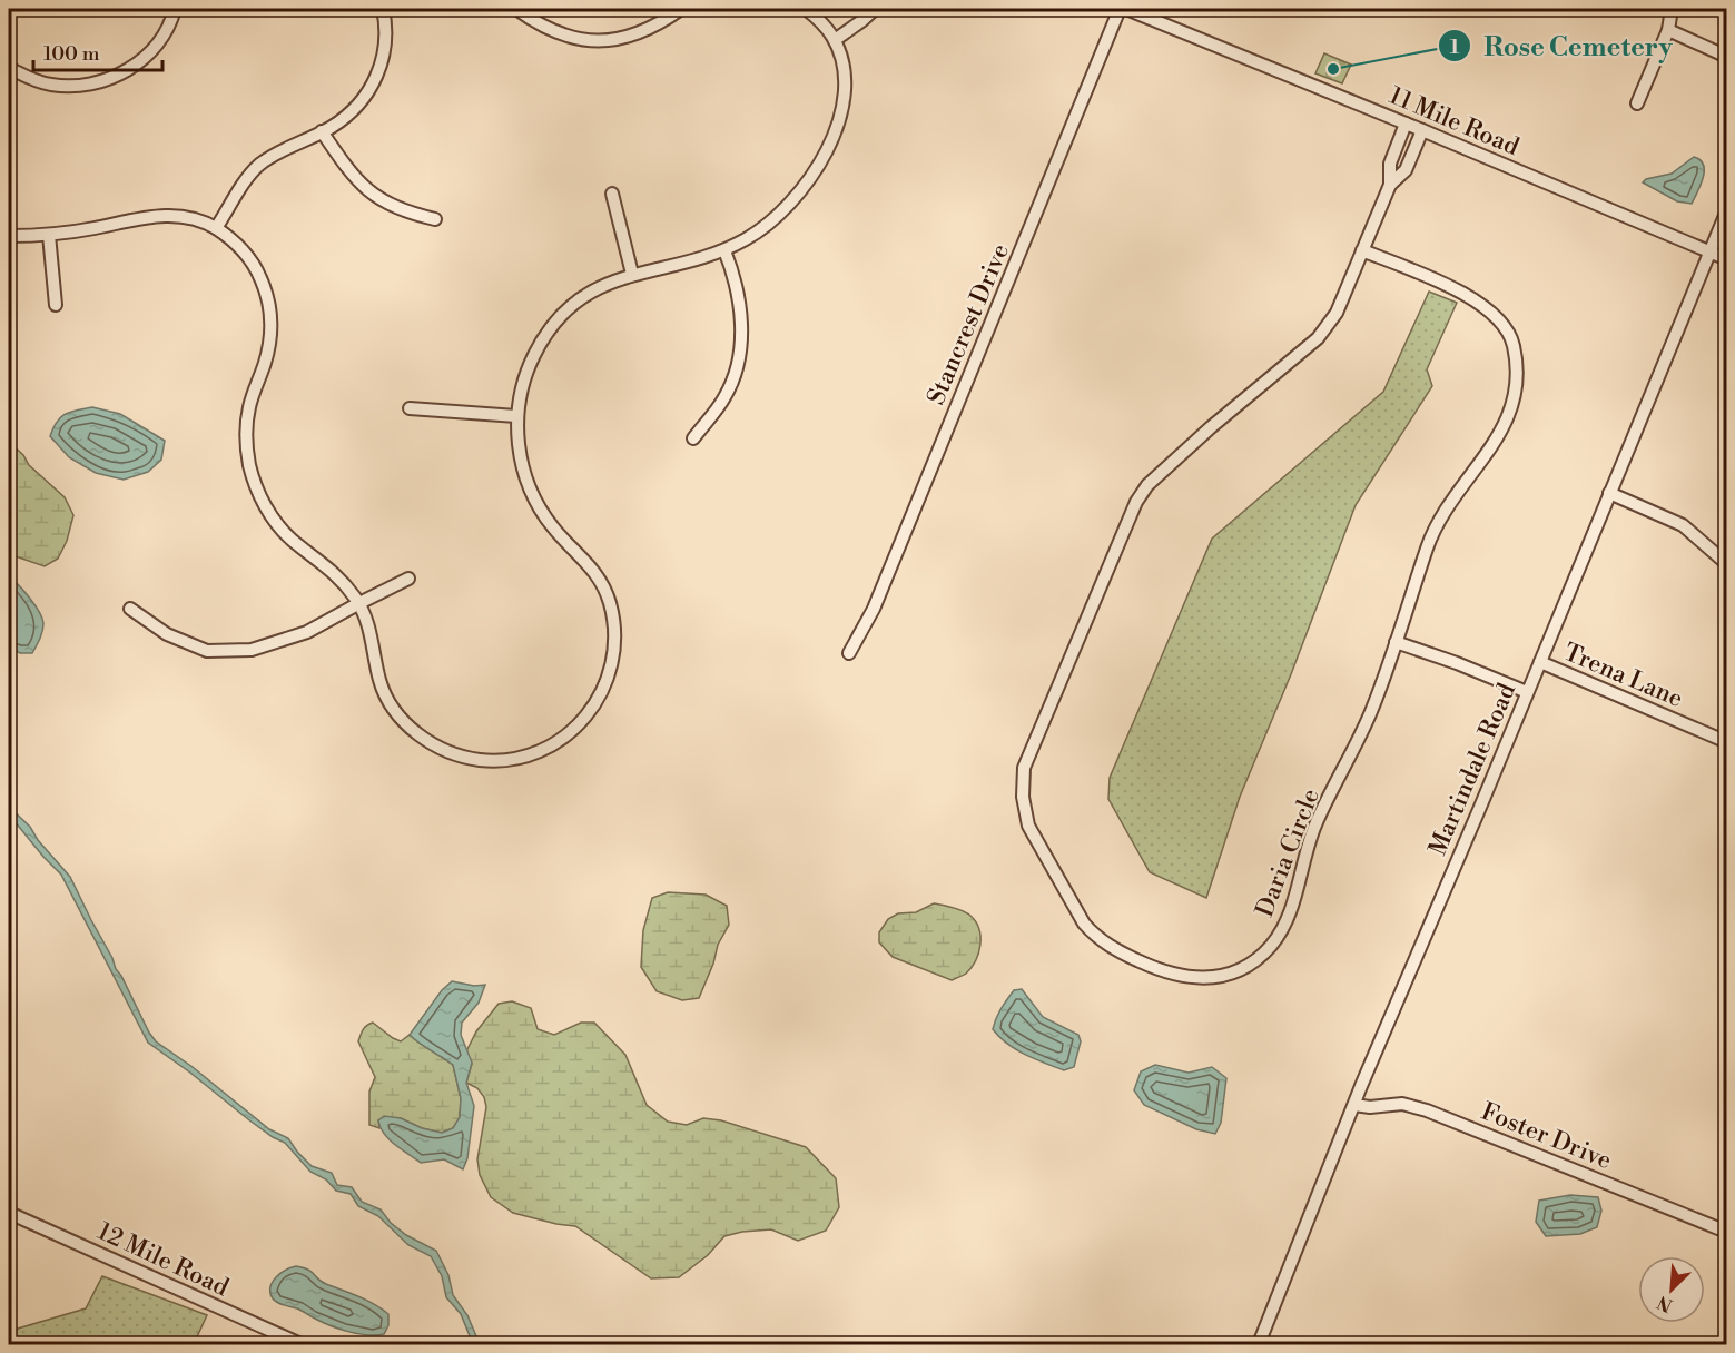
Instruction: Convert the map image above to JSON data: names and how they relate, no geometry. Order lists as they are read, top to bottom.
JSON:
{
  "streets": {
    "street": [
      "11 Mile Road",
      "Stancrest Drive",
      "Trena Lane",
      "Martindale Road",
      "Daria Circle",
      "Foster Drive",
      "12 Mile Road"
    ]
  },
  "crossings": [
    ["11 Mile Road", "Martindale Road"],
    ["11 Mile Road", "Daria Circle"],
    ["Trena Lane", "Martindale Road"],
    ["Martindale Road", "Foster Drive"]
  ],
  "places": ["Rose Cemetery"],
  "scale_bar": "100 m",
  "north": "bottom left"
}
